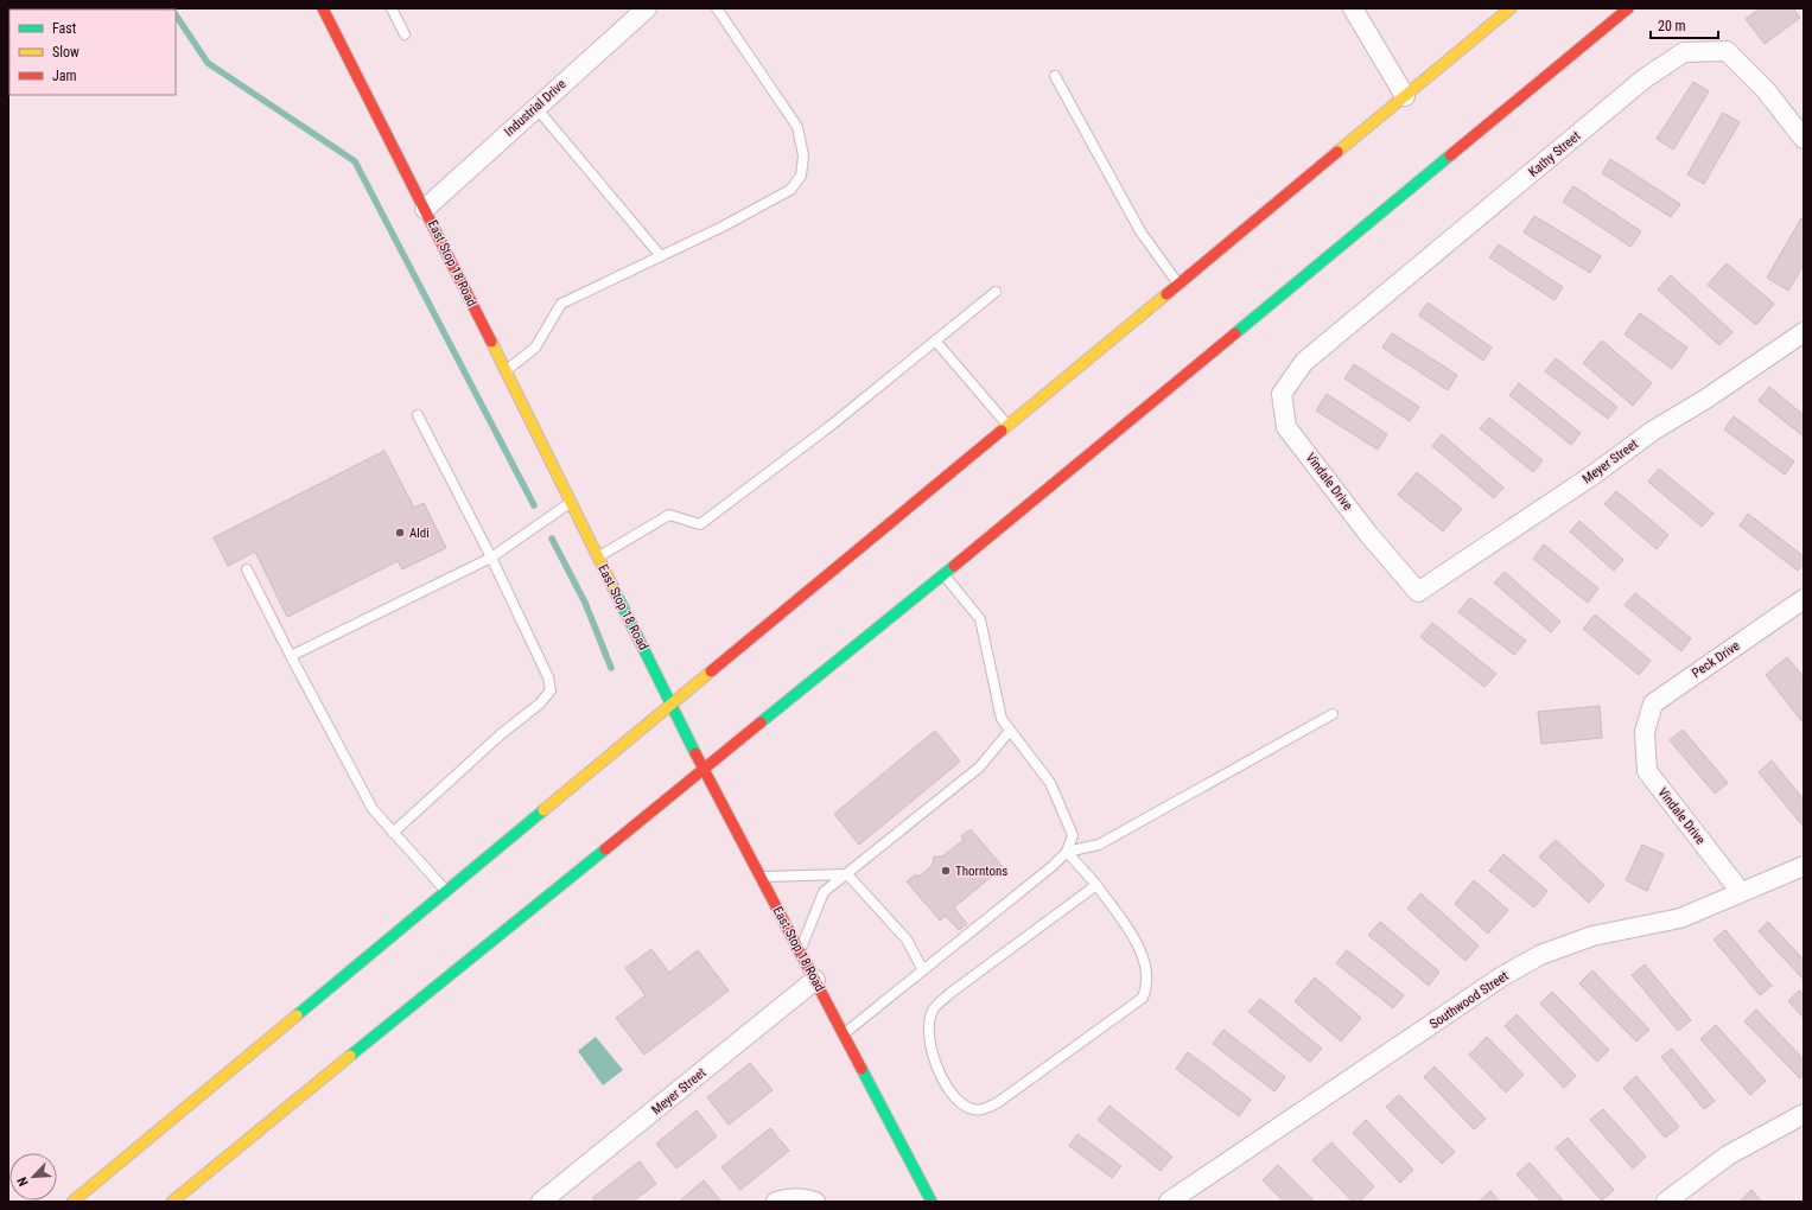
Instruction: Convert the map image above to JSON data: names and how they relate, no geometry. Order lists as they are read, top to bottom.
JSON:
{
  "streets": {
    "main road": ["East Stop 18 Road"],
    "street": [
      "Industrial Drive",
      "Kathy Street",
      "Meyer Street",
      "Vindale Drive",
      "Peck Drive",
      "Southwood Street"
    ]
  },
  "crossings": [
    ["Industrial Drive", "East Stop 18 Road"],
    ["Kathy Street", "Vindale Drive"],
    ["East Stop 18 Road", "Meyer Street"],
    ["Meyer Street", "Vindale Drive"],
    ["Vindale Drive", "Peck Drive"],
    ["Vindale Drive", "Southwood Street"]
  ],
  "places": ["Aldi", "Thorntons"],
  "legend": ["Fast", "Slow", "Jam"],
  "scale_bar": "20 m",
  "north": "bottom left"
}
